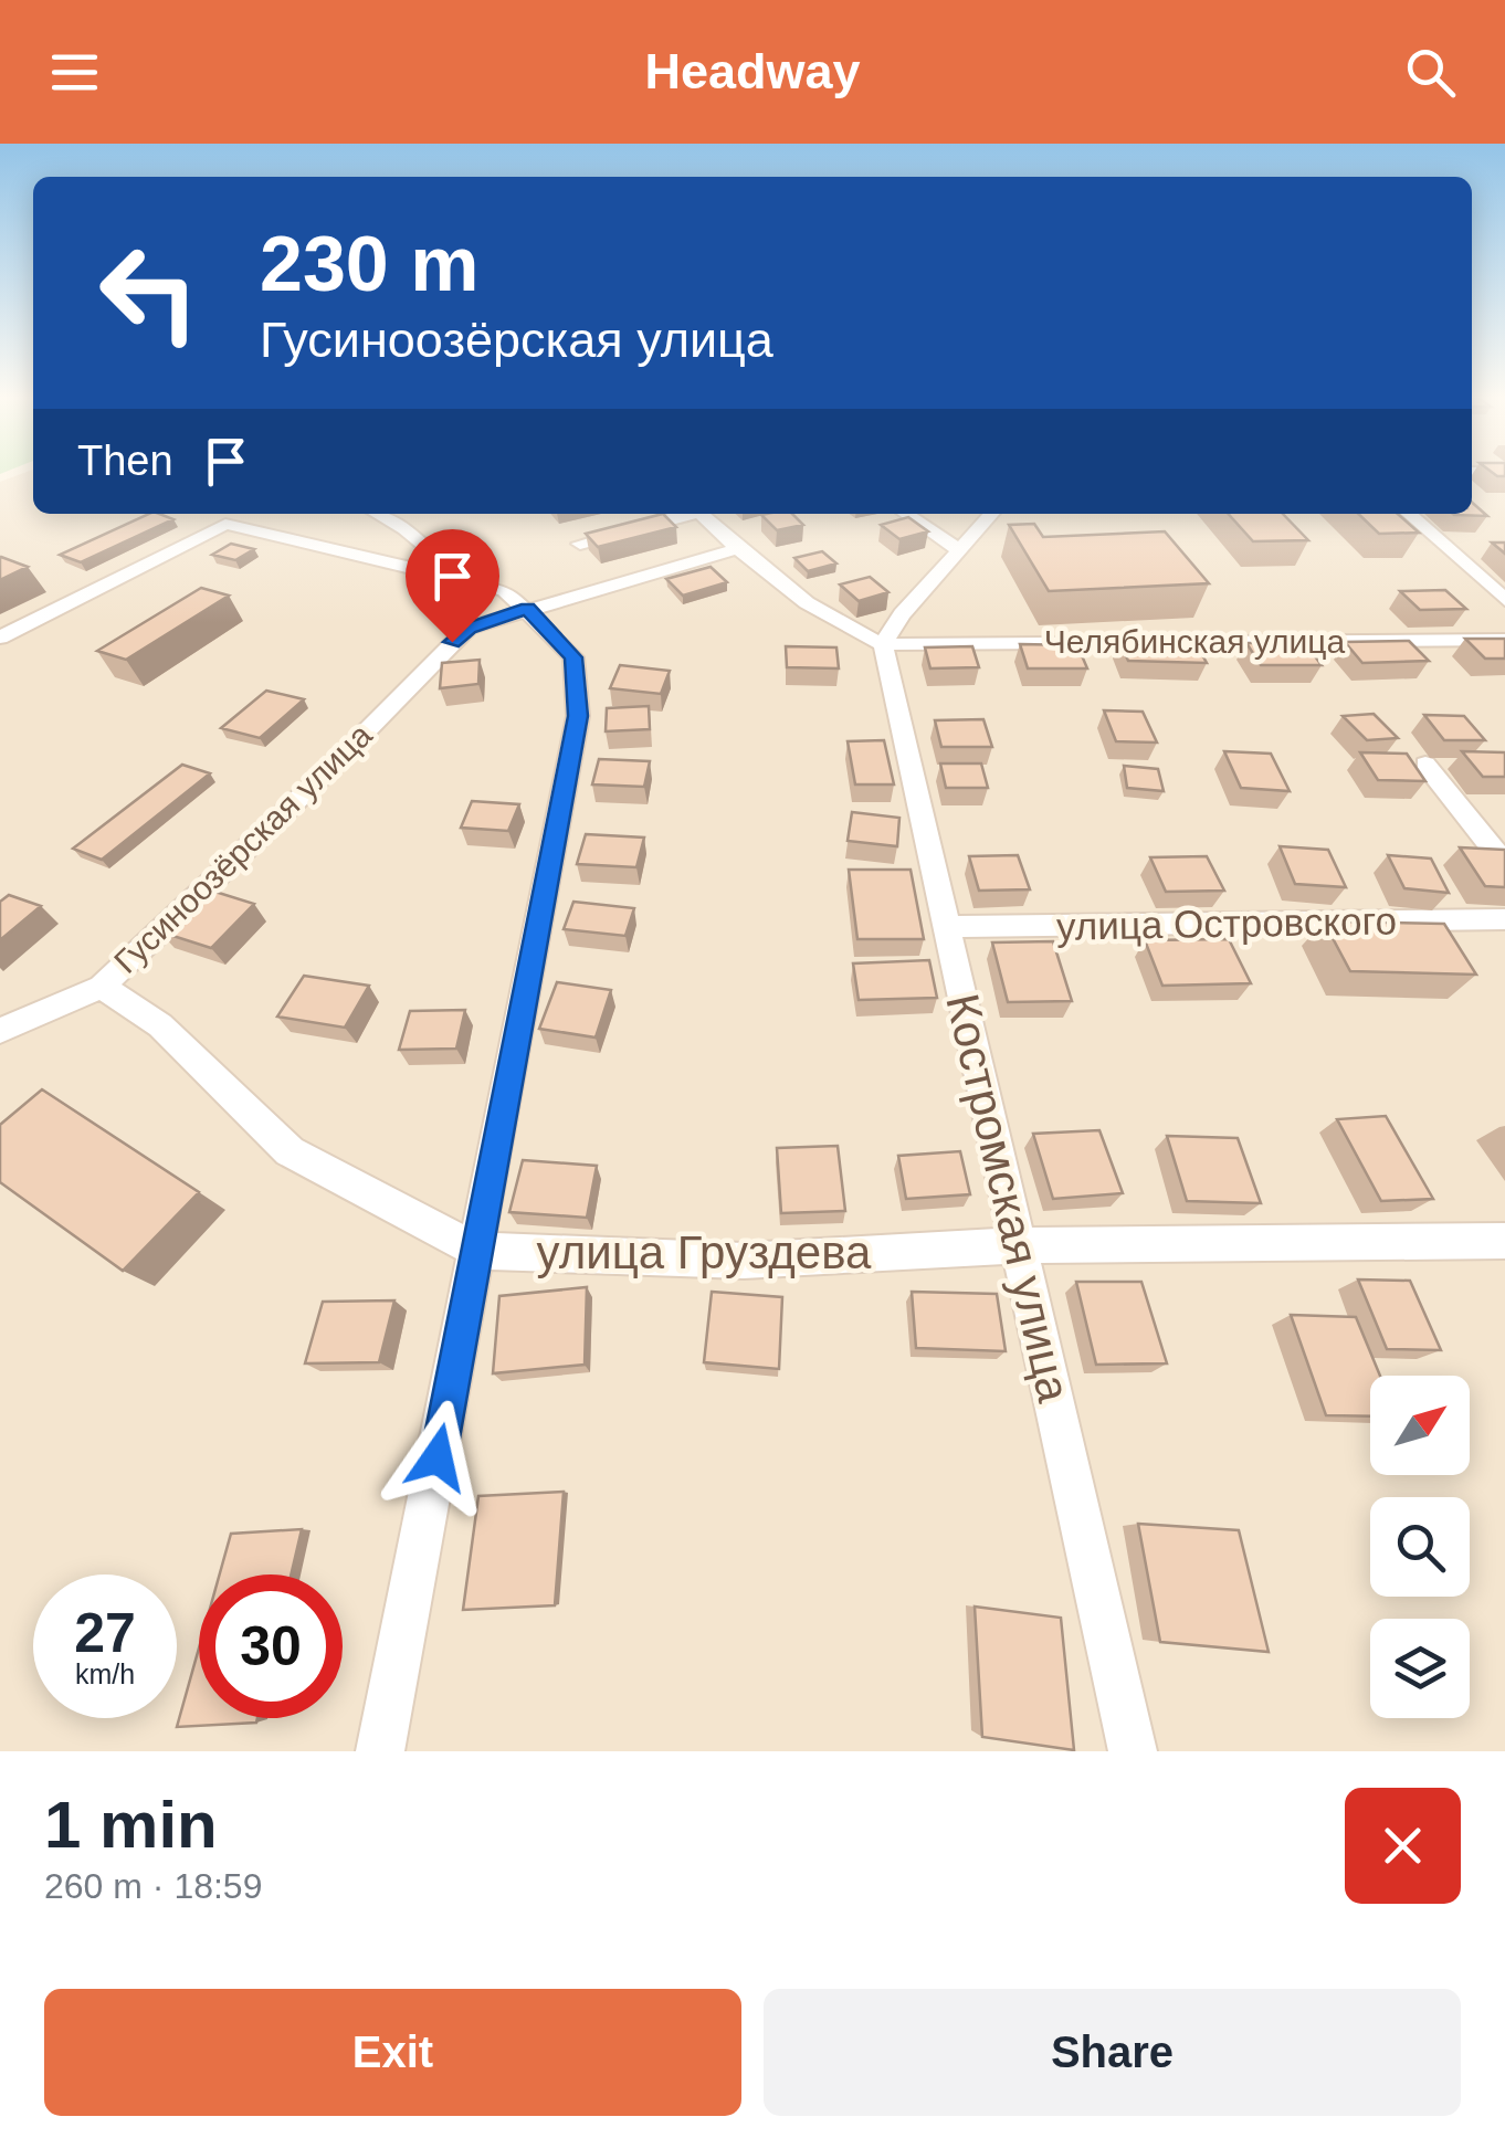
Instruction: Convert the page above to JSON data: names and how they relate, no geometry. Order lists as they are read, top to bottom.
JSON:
{
  "streets": {
    "street": [
      "Челябинская улица",
      "Гусиноозёрская улица",
      "улица Островского",
      "Костромская улица",
      "улица Груздева"
    ]
  },
  "crossings": [
    ["Челябинская улица", "Костромская улица"],
    ["Гусиноозёрская улица", "улица Груздева"],
    ["улица Островского", "Костромская улица"],
    ["Костромская улица", "улица Груздева"]
  ],
  "north": "top right",
  "page": {
    "header": "Headway",
    "turn": ["230 m", "Гусиноозёрская улица"],
    "then": "Then",
    "speed": "27 km/h",
    "limit": "30",
    "heading": ["1 min", "260 m · 18:59"],
    "buttons": ["Exit", "Share"]
  }
}
